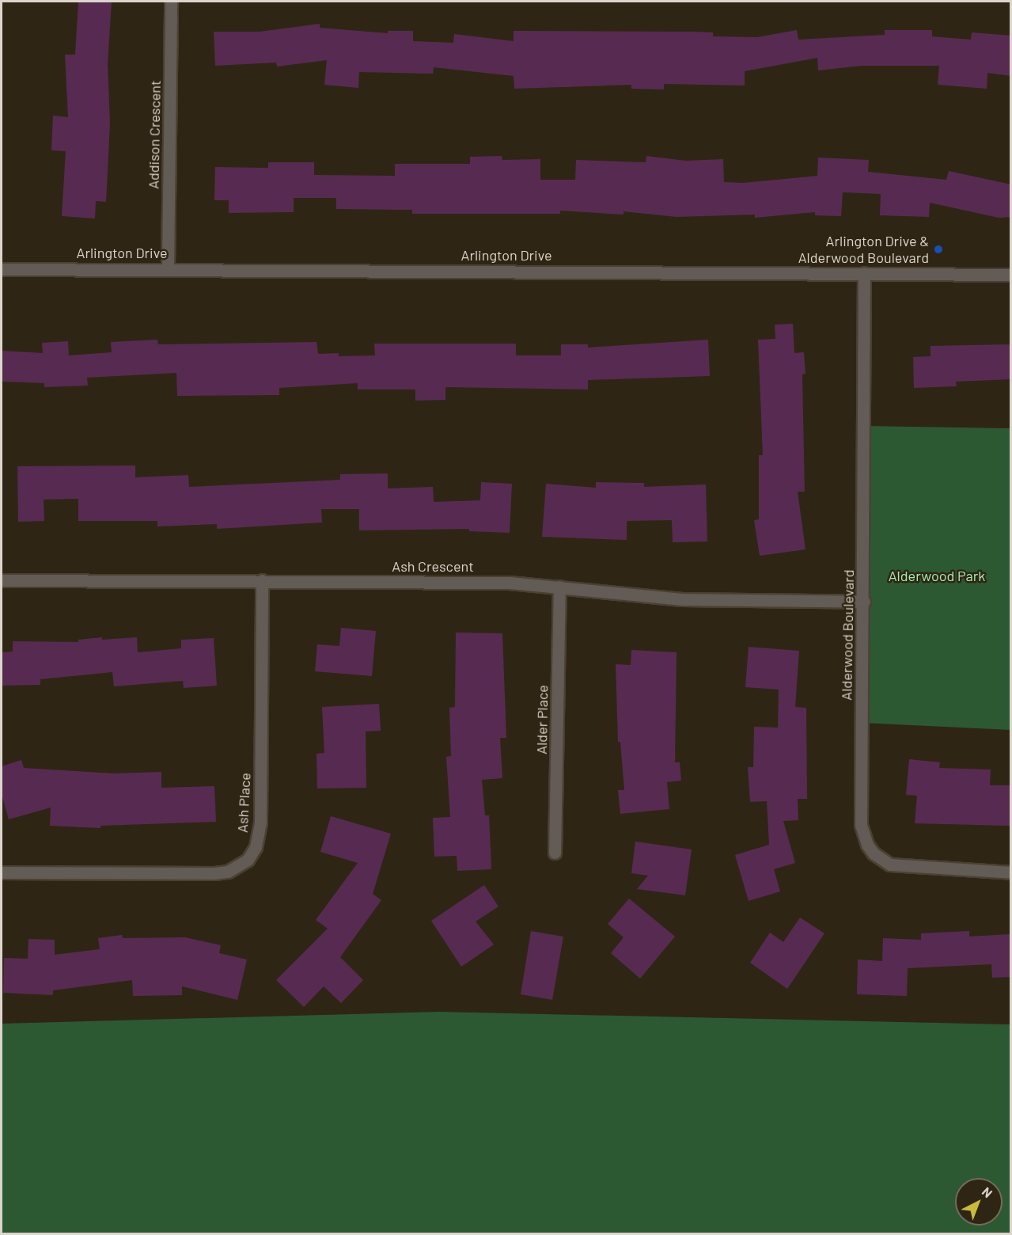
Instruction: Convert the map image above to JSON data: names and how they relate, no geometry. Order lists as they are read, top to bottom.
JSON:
{
  "streets": {
    "street": [
      "Addison Crescent",
      "Arlington Drive",
      "Ash Crescent",
      "Alderwood Boulevard",
      "Alder Place",
      "Ash Place"
    ]
  },
  "crossings": [
    ["Addison Crescent", "Arlington Drive"],
    ["Arlington Drive", "Alderwood Boulevard"],
    ["Ash Crescent", "Alderwood Boulevard"],
    ["Ash Crescent", "Alder Place"],
    ["Ash Crescent", "Ash Place"]
  ],
  "parks": ["Alderwood Park"],
  "places": ["Arlington Drive & Alderwood Boulevard"],
  "north": "top right"
}
